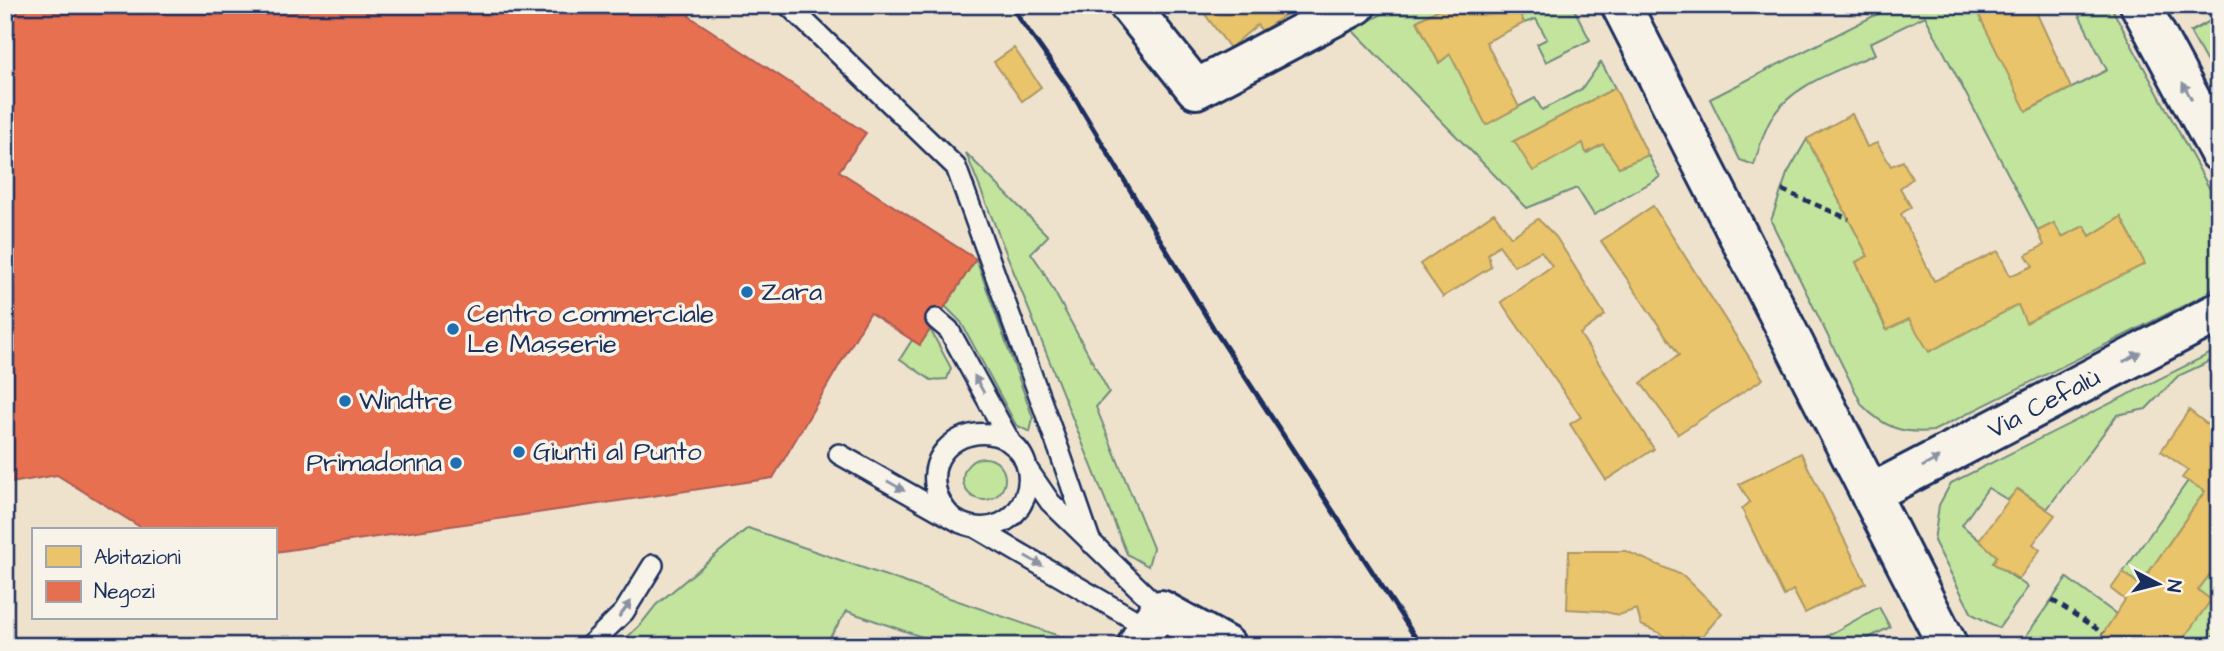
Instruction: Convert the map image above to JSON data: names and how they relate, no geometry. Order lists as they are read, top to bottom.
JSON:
{
  "streets": {
    "street": ["Via Cefalù"]
  },
  "one_way": ["Via Cefalù"],
  "places": [
    "Zara",
    "Centro commerciale Le Masserie",
    "Windtre",
    "Giunti al Punto",
    "Primadonna"
  ],
  "legend": ["Abitazioni", "Negozi"],
  "north": "right"
}
